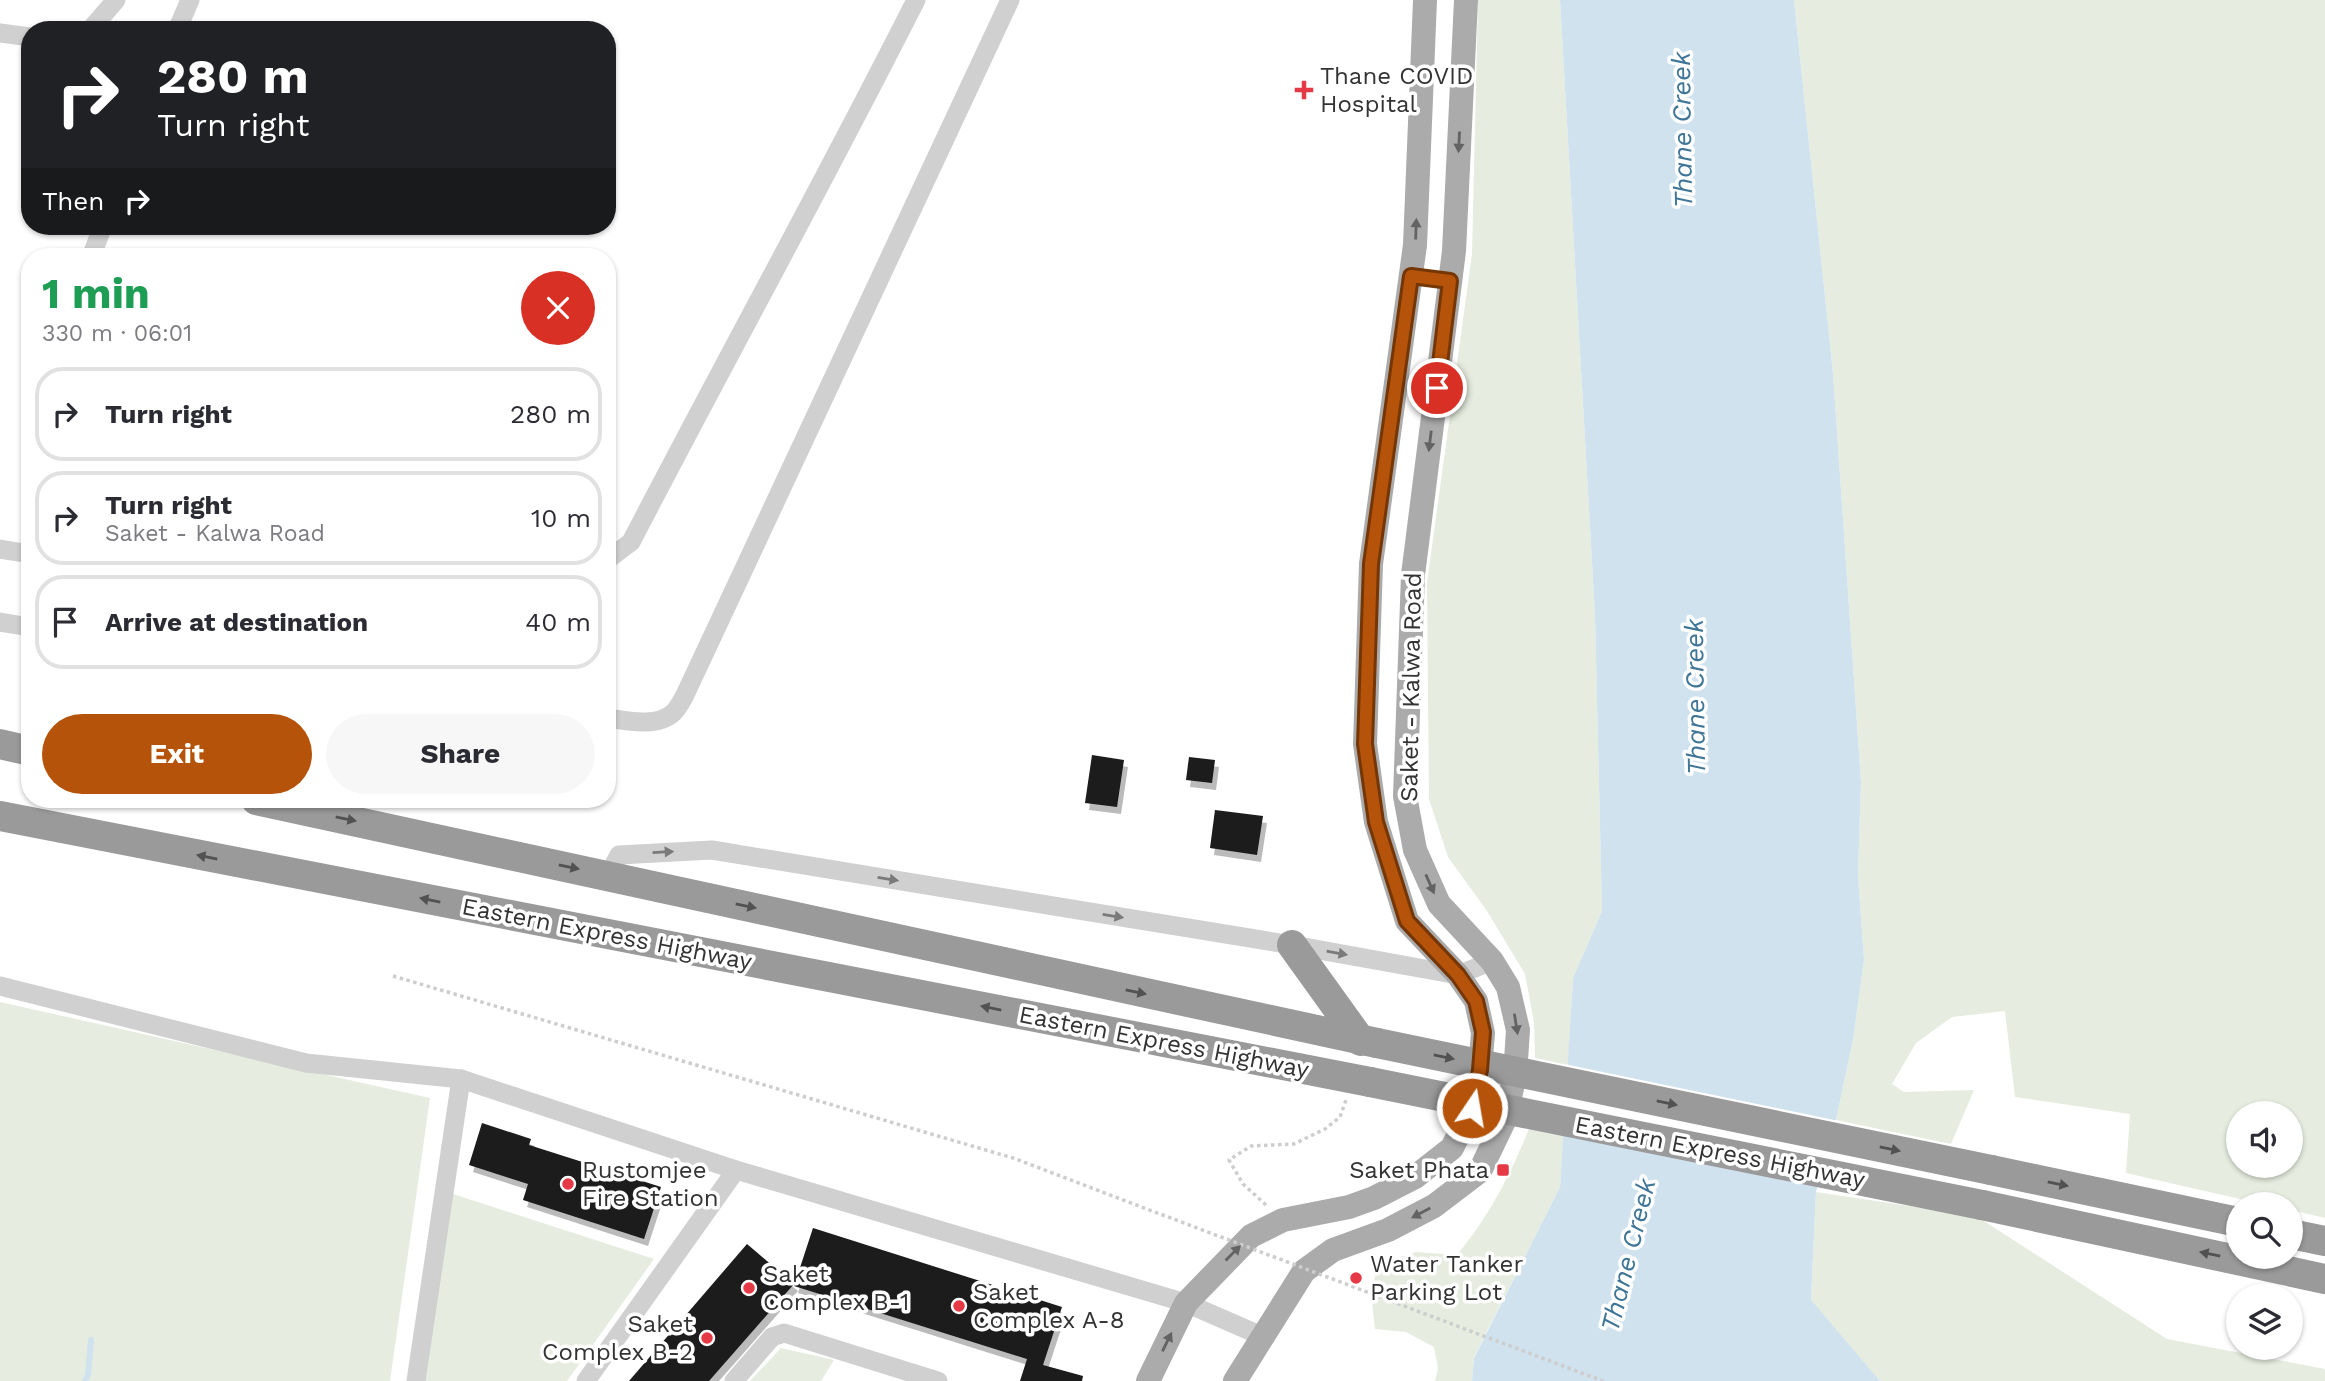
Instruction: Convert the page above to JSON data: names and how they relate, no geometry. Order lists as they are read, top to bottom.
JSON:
{
  "streets": {
    "highway": ["Eastern Express Highway"],
    "main road": ["Saket - Kalwa Road"]
  },
  "water": ["Thane Creek"],
  "places": {
    "health": ["Thane COVID Hospital"],
    "transit": ["Saket Phata"],
    "other": [
      "Rustomjee Fire Station",
      "Water Tanker Parking Lot",
      "Saket Complex B-1",
      "Saket Complex A-8",
      "Saket Complex B-2"
    ]
  },
  "page": {
    "turn": ["280 m", "Turn right"],
    "then": "Then",
    "heading": ["1 min", "330 m · 06:01"],
    "list": [
      {
        "name": "Turn right",
        "value": "280 m"
      },
      {
        "name": "Turn right",
        "note": "Saket - Kalwa Road",
        "value": "10 m"
      },
      {
        "name": "Arrive at destination",
        "value": "40 m"
      }
    ],
    "buttons": ["Exit", "Share"]
  }
}
